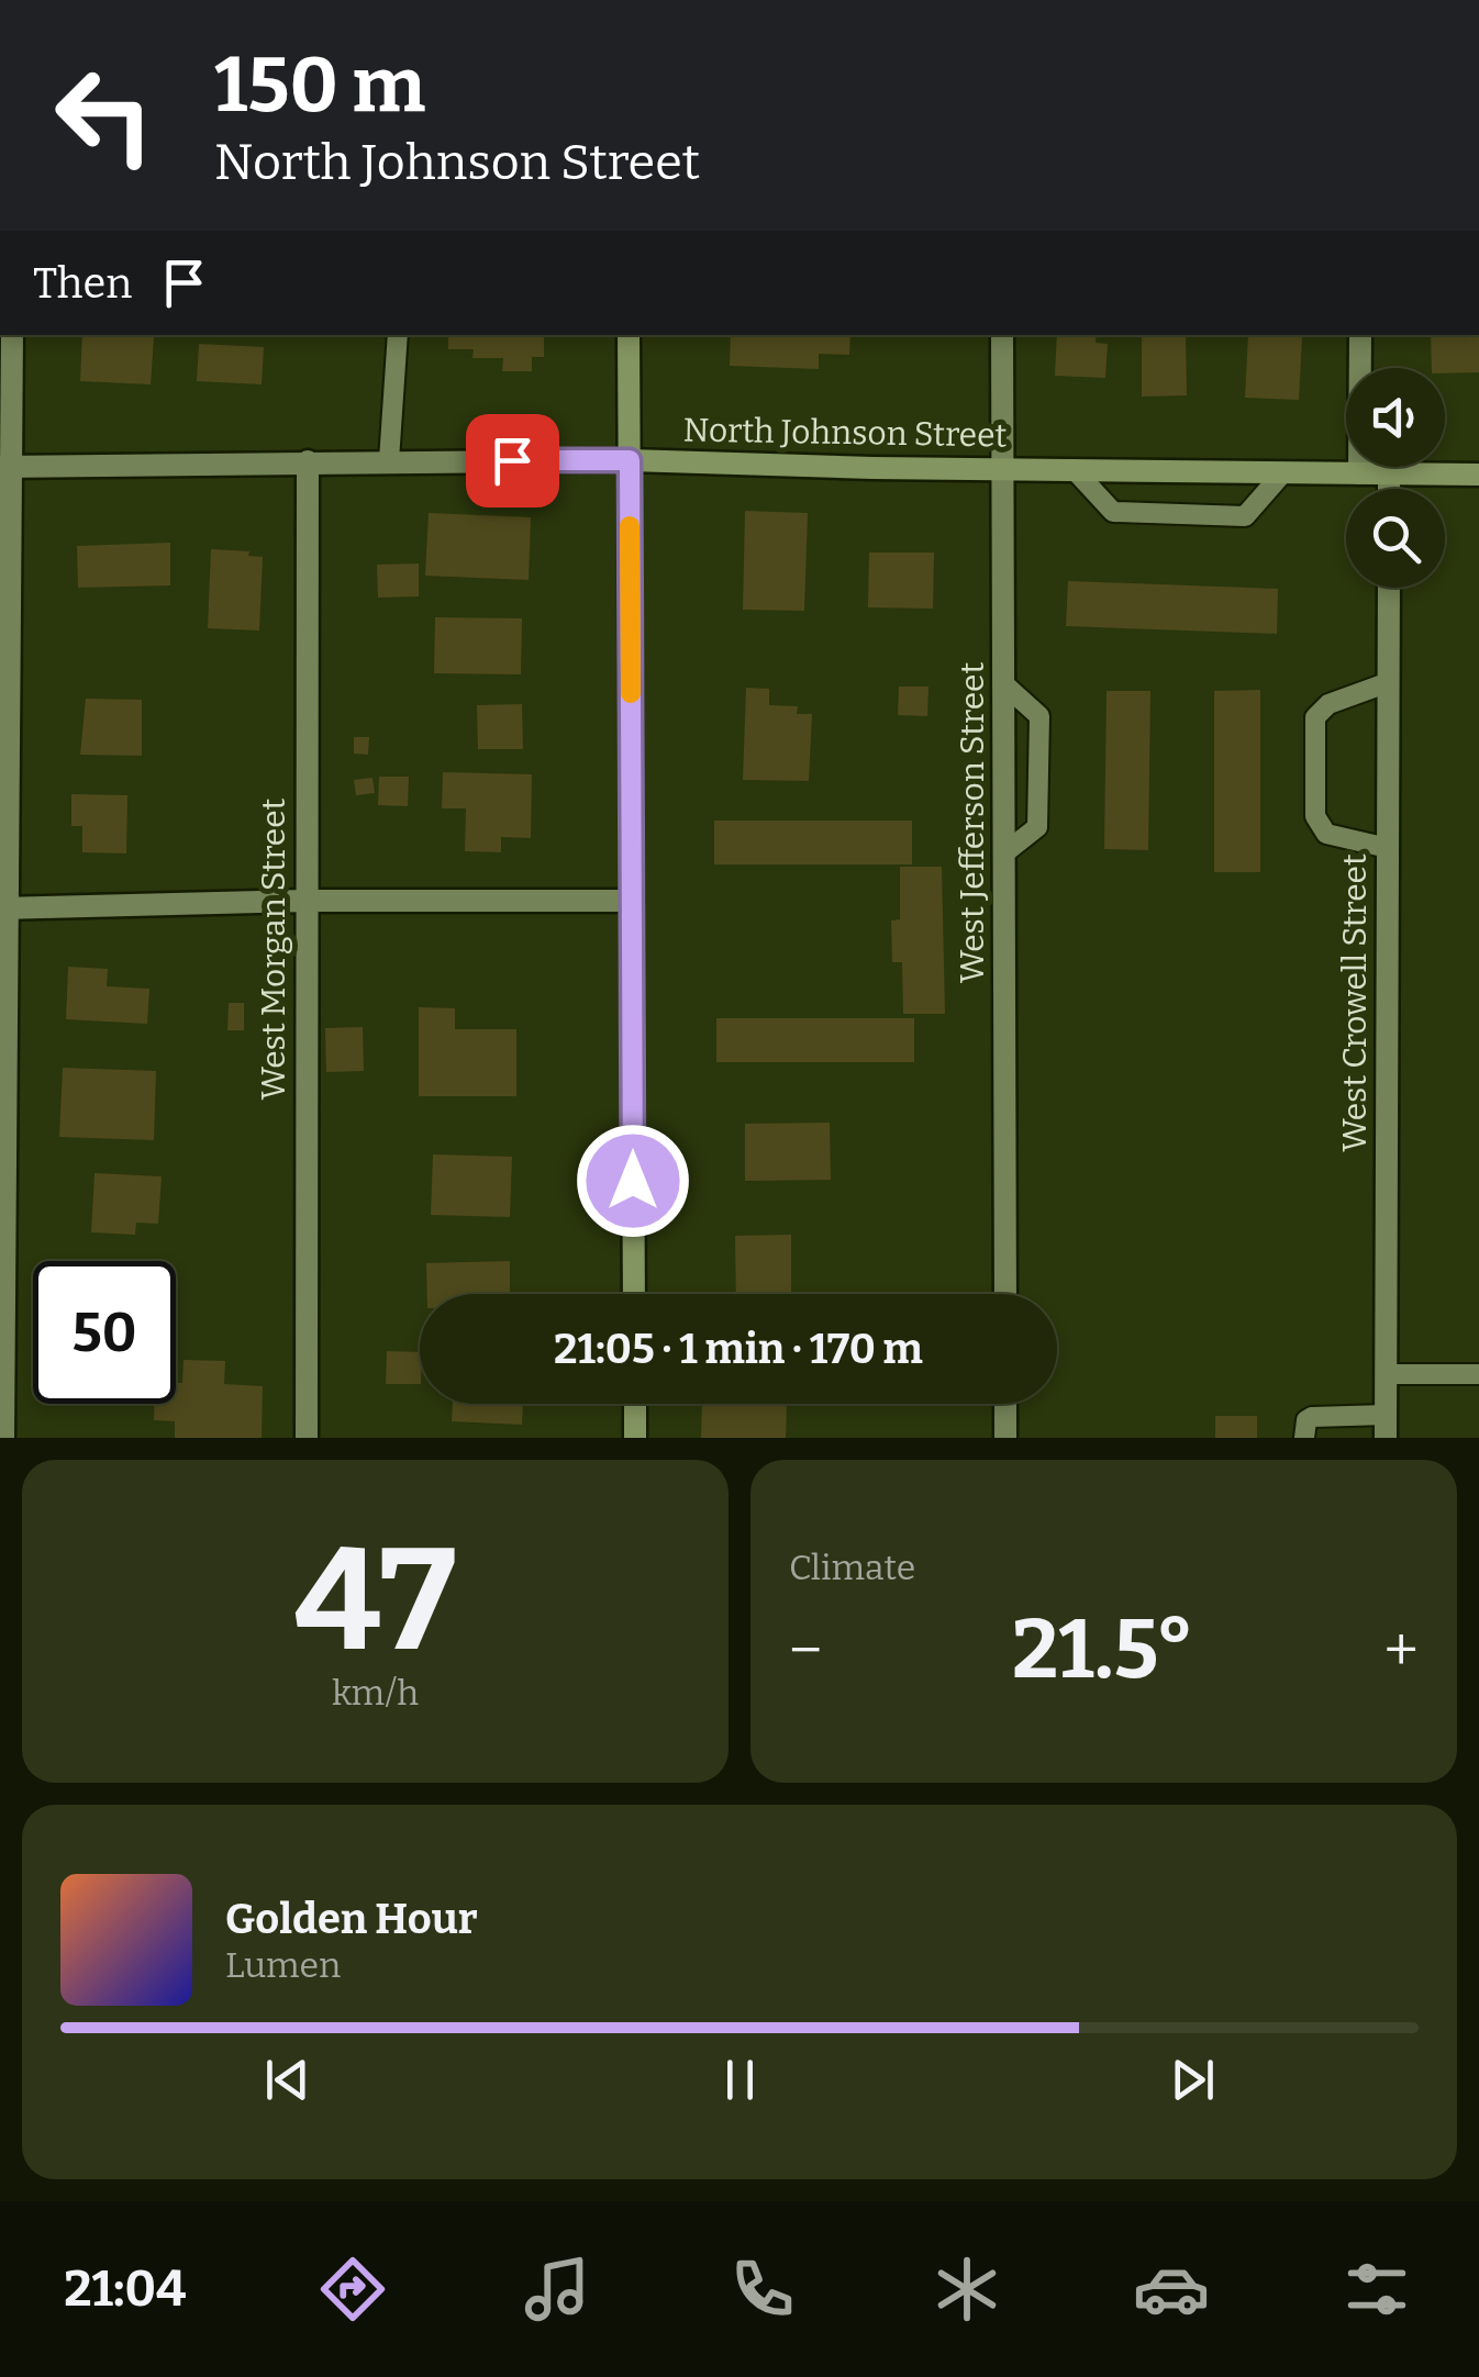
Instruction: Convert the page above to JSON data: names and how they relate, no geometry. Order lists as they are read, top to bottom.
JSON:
{
  "streets": {
    "main road": ["North Johnson Street"],
    "street": ["West Jefferson Street", "West Morgan Street", "West Crowell Street"]
  },
  "crossings": [
    ["North Johnson Street", "West Jefferson Street"],
    ["North Johnson Street", "West Morgan Street"]
  ],
  "page": {
    "turn": ["150 m", "North Johnson Street"],
    "then": "Then",
    "limit": "50",
    "trip": "21:05 · 1 min · 170 m",
    "tile": [
      ["47", "km/h"],
      "Climate"
    ],
    "heat": ["−", "21.5°", "+"],
    "song": ["Golden Hour", "Lumen"],
    "tabs": "21:04"
  }
}
